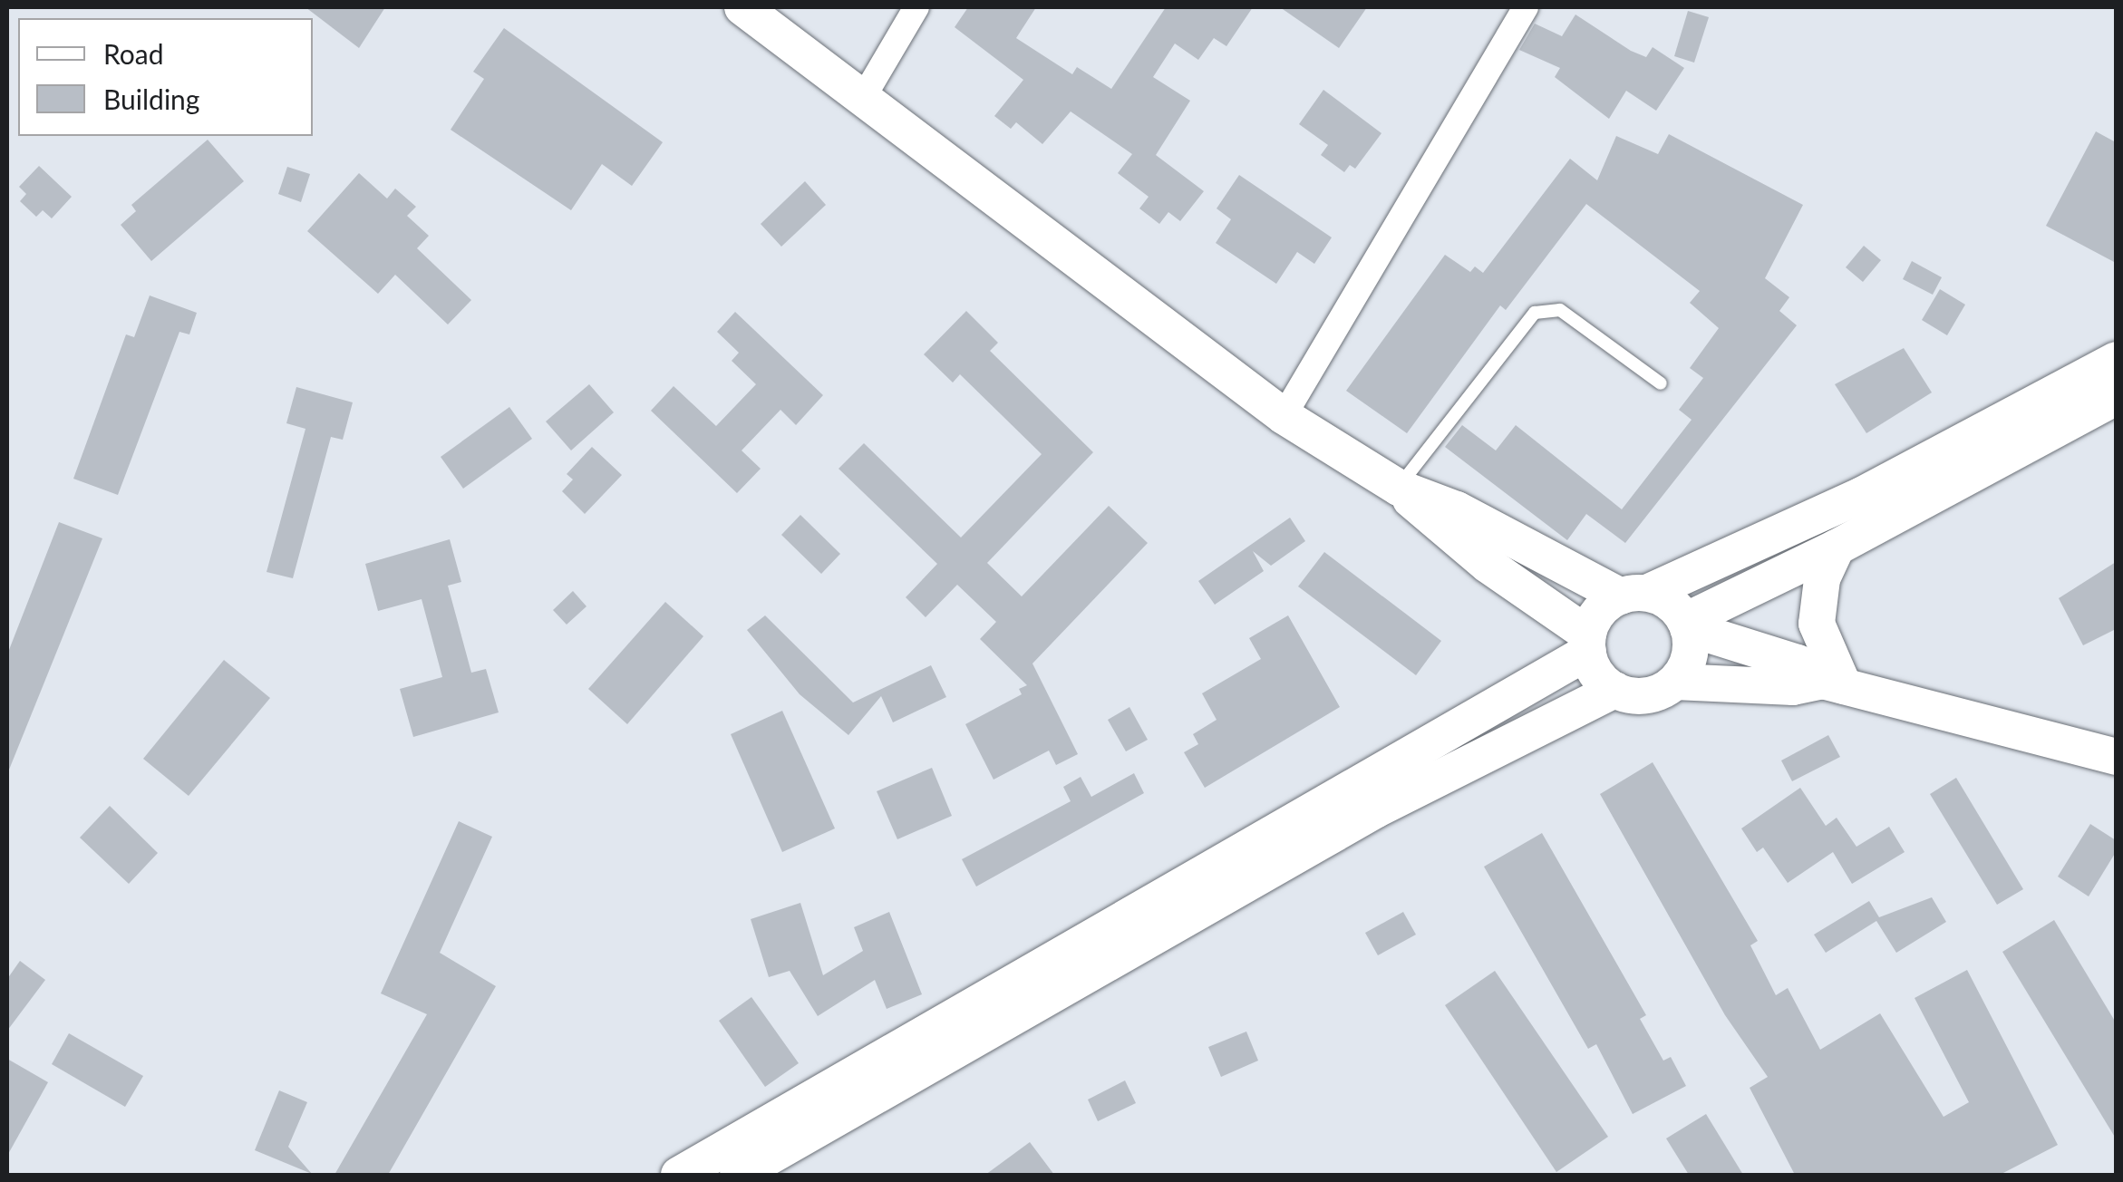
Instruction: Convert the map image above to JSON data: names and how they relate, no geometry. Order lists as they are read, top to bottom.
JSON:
{
  "legend": ["Road", "Building"]
}
